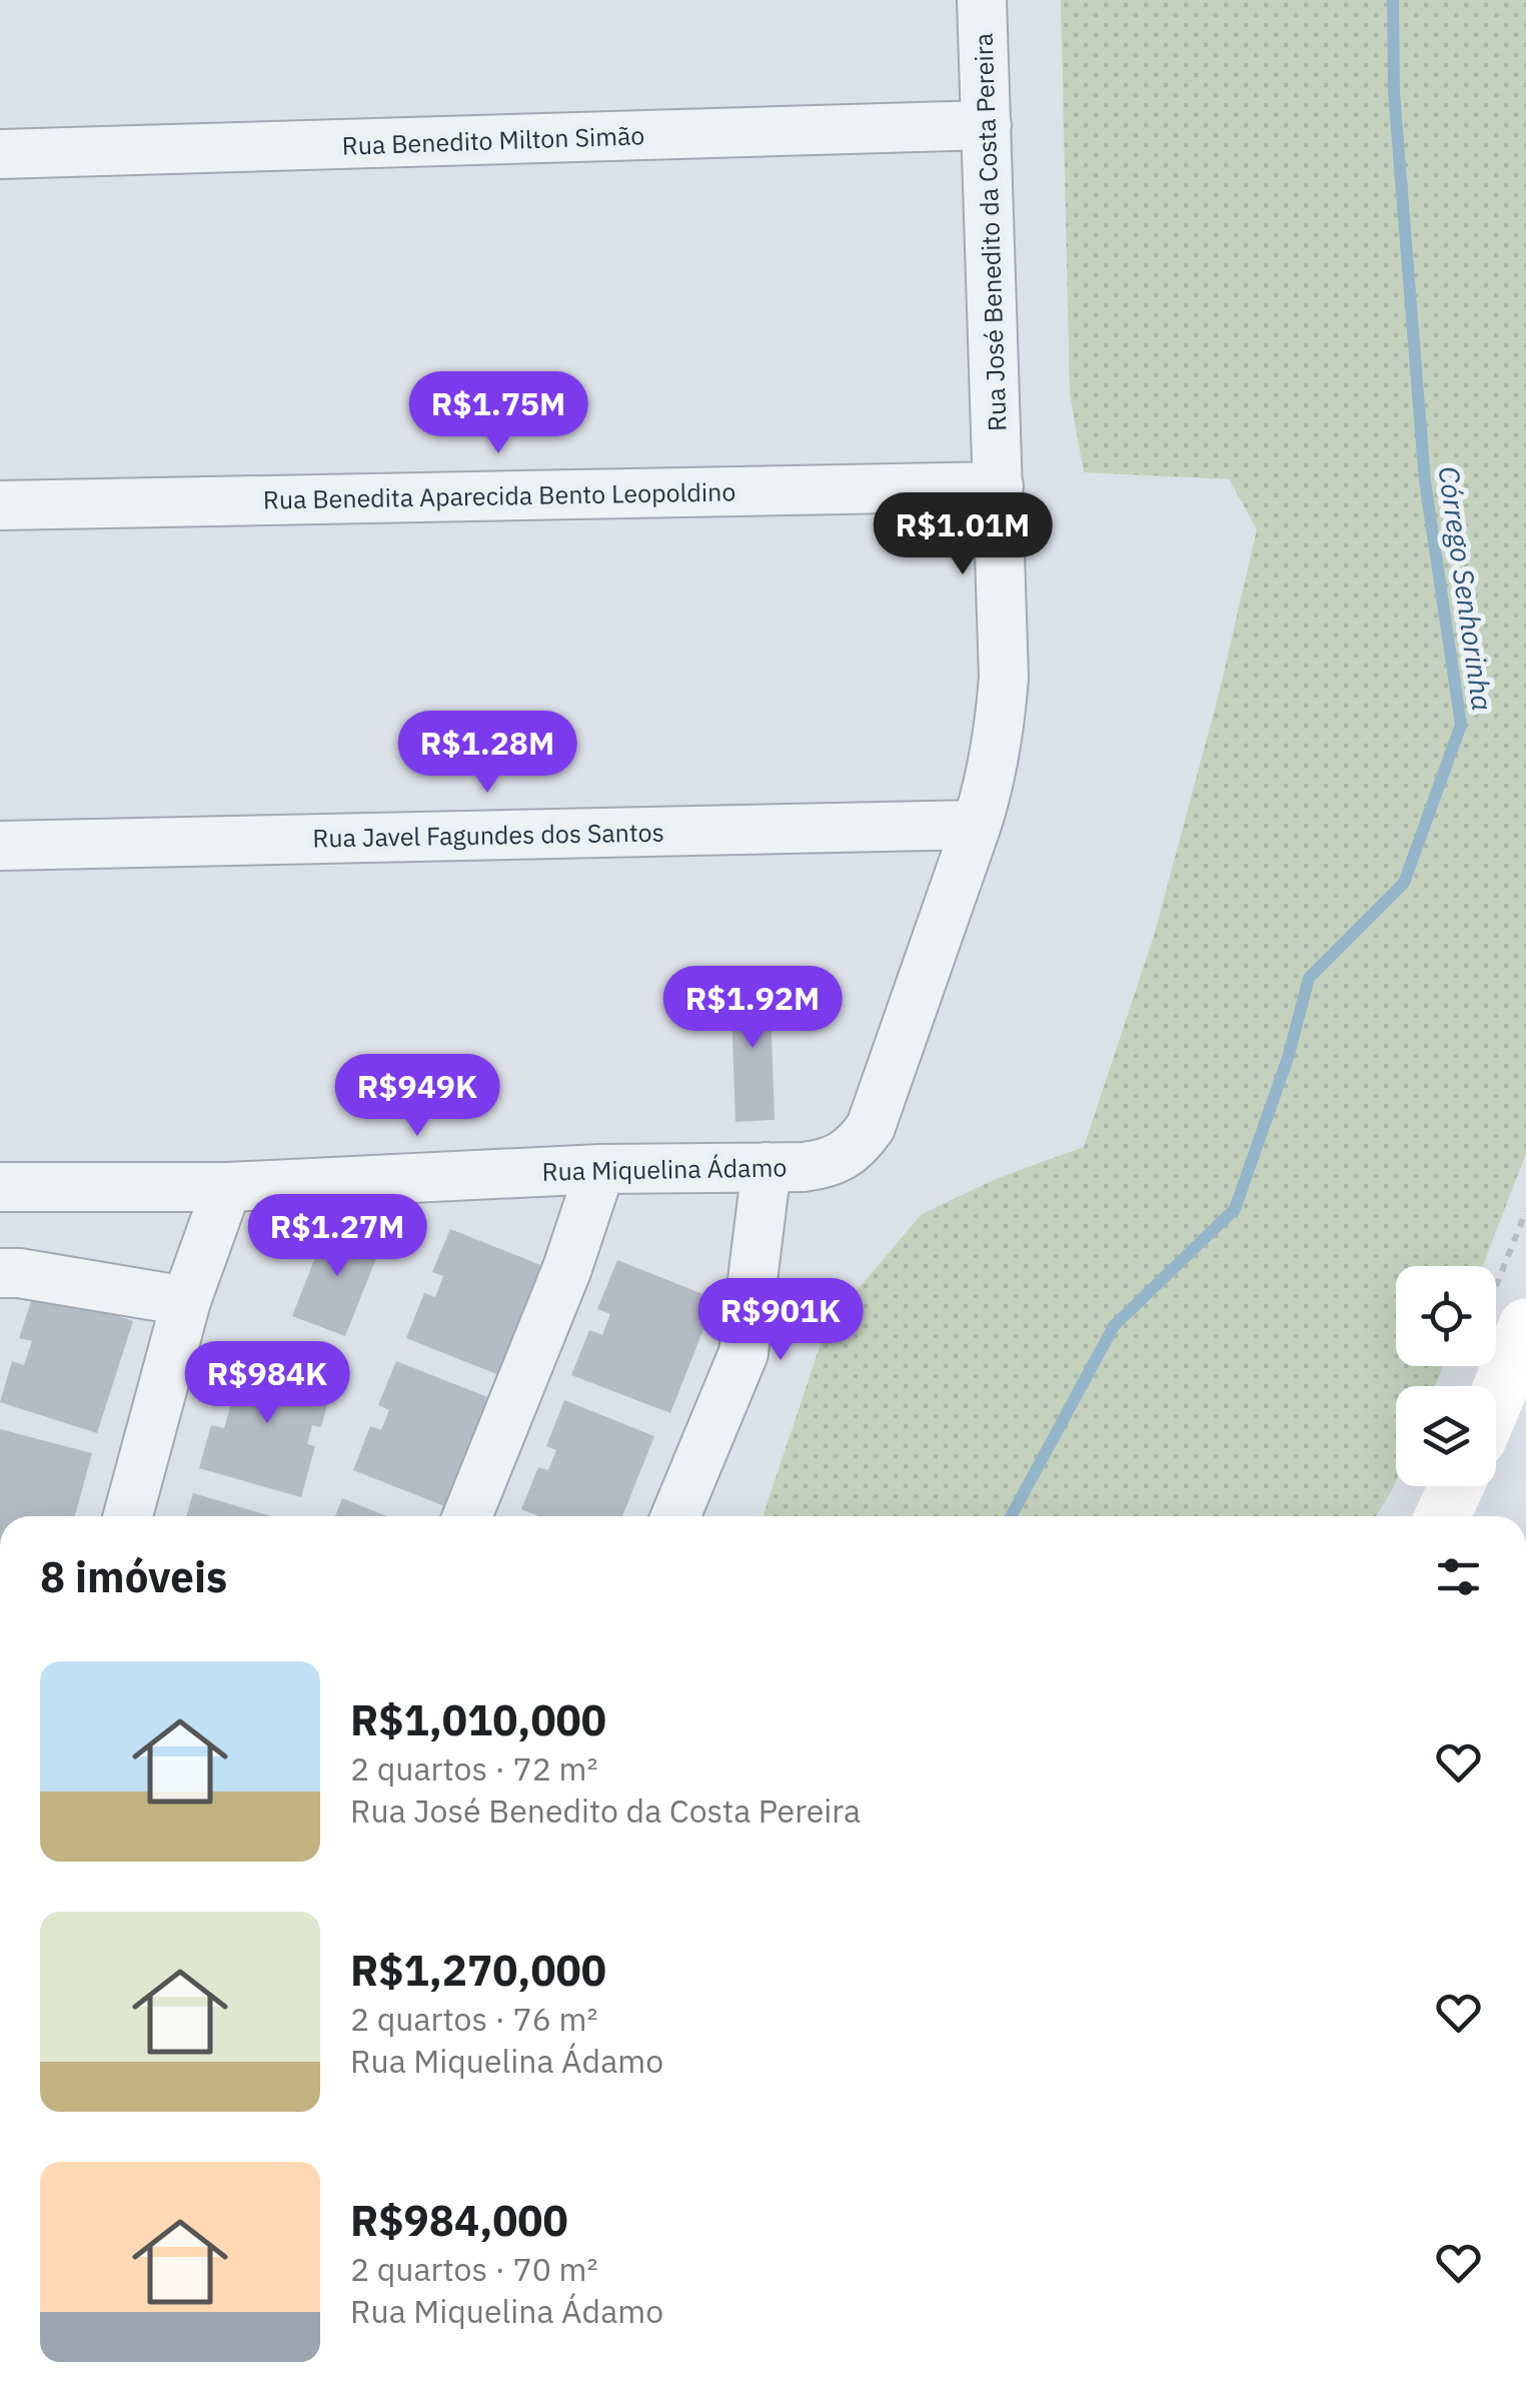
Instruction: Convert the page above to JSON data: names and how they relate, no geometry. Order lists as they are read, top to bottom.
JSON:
{
  "streets": {
    "street": [
      "Rua Benedito Milton Simão",
      "Rua José Benedito da Costa Pereira",
      "Rua Benedita Aparecida Bento Leopoldino",
      "Rua Javel Fagundes dos Santos",
      "Rua Miquelina Ádamo"
    ]
  },
  "crossings": [
    ["Rua Benedito Milton Simão", "Rua José Benedito da Costa Pereira"],
    ["Rua José Benedito da Costa Pereira", "Rua Benedita Aparecida Bento Leopoldino"],
    ["Rua José Benedito da Costa Pereira", "Rua Javel Fagundes dos Santos"],
    ["Rua José Benedito da Costa Pereira", "Rua Miquelina Ádamo"]
  ],
  "water": ["Córrego Senhorinha"],
  "page": {
    "price": [
      "R$1.75M",
      "R$1.01M",
      "R$1.28M",
      "R$1.92M",
      "R$949K",
      "R$1.27M",
      "R$901K",
      "R$984K"
    ],
    "heading": "8 imóveis",
    "list": [
      {
        "name": "R$1,010,000",
        "note": "2 quartos · 72 m² · Rua José Benedito da Costa Pereira"
      },
      {
        "name": "R$1,270,000",
        "note": "2 quartos · 76 m² · Rua Miquelina Ádamo"
      },
      {
        "name": "R$984,000",
        "note": "2 quartos · 70 m² · Rua Miquelina Ádamo"
      }
    ]
  }
}
